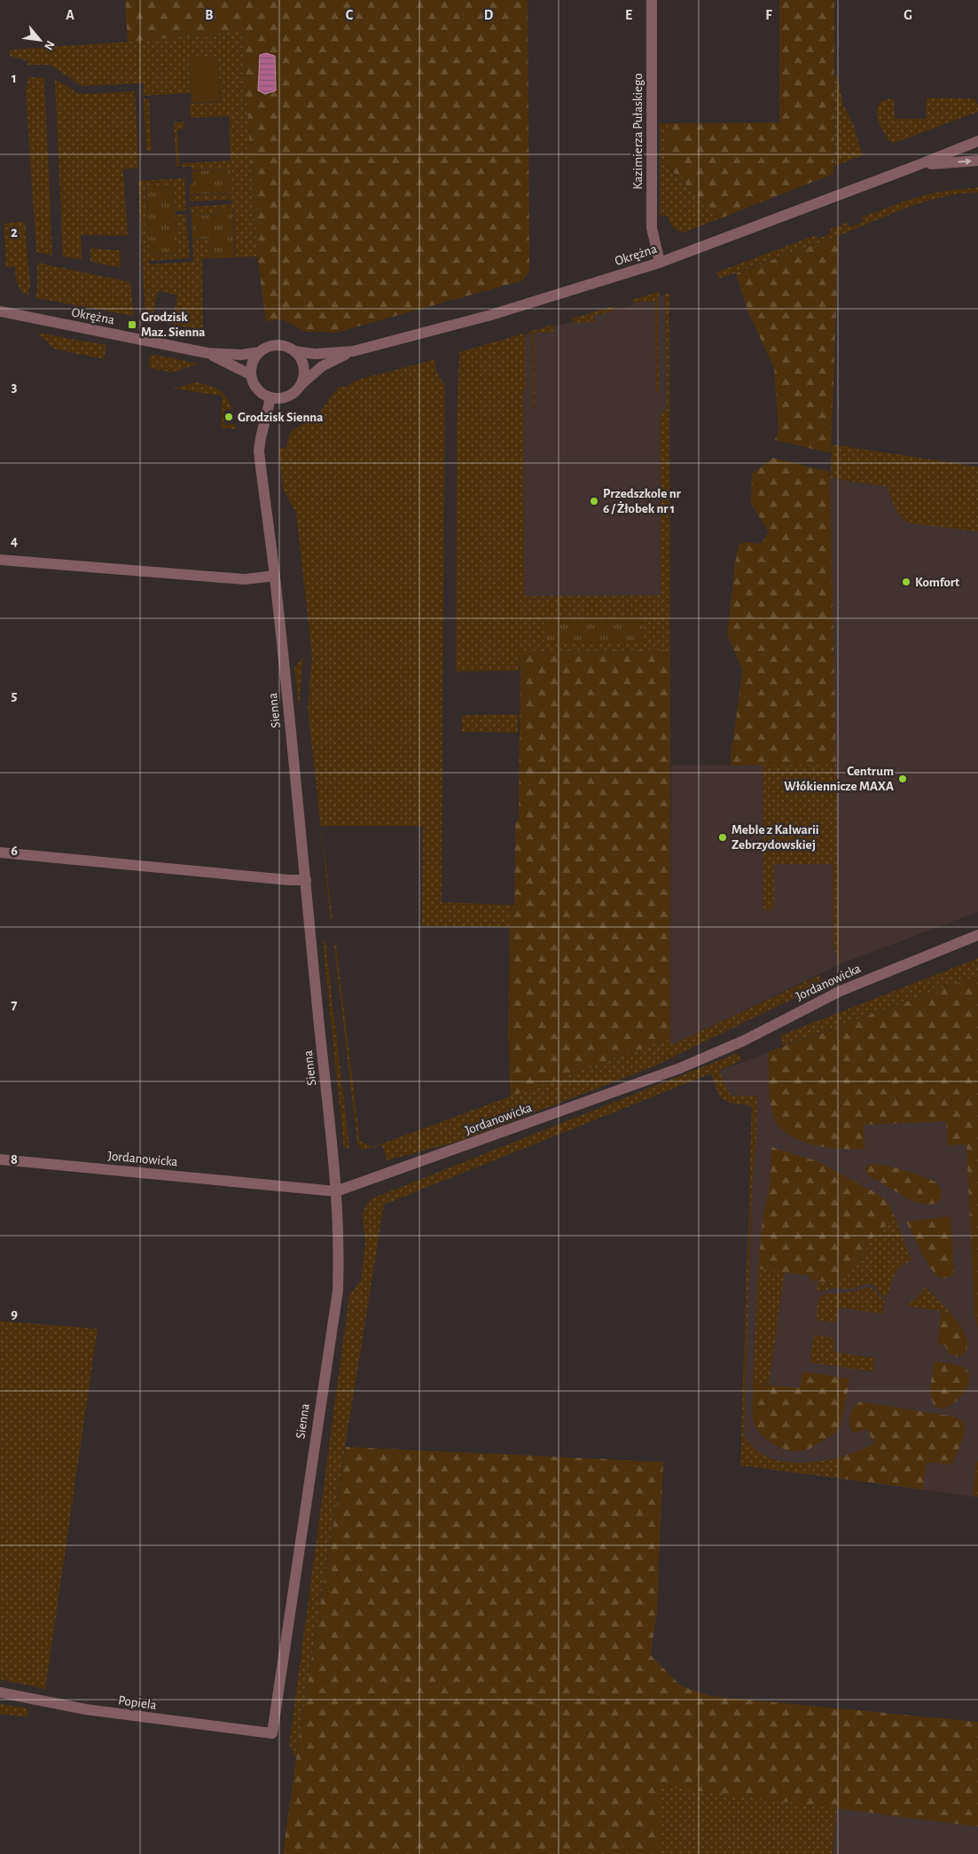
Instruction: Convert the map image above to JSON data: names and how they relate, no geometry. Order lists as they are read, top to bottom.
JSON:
{
  "streets": {
    "street": [
      "Kazimierza Pułaskiego",
      "Okrężna",
      "Sienna",
      "Jordanowicka",
      "Popiela"
    ]
  },
  "crossings": [
    ["Kazimierza Pułaskiego", "Okrężna"],
    ["Okrężna", "Sienna"],
    ["Sienna", "Jordanowicka"],
    ["Sienna", "Popiela"]
  ],
  "places": {
    "transit": ["Grodzisk Maz. Sienna"],
    "other": [
      "Grodzisk Sienna",
      "Przedszkole nr 6 / Żłobek nr 1",
      "Komfort",
      "Centrum Włókiennicze MAXA",
      "Meble z Kalwarii Zebrzydowskiej"
    ]
  },
  "north": "bottom right",
  "grid": {
    "columns": [
      "A",
      "B",
      "C",
      "D",
      "E",
      "F",
      "G"
    ],
    "rows": [
      "1",
      "2",
      "3",
      "4",
      "5",
      "6",
      "7",
      "8",
      "9"
    ]
  }
}
